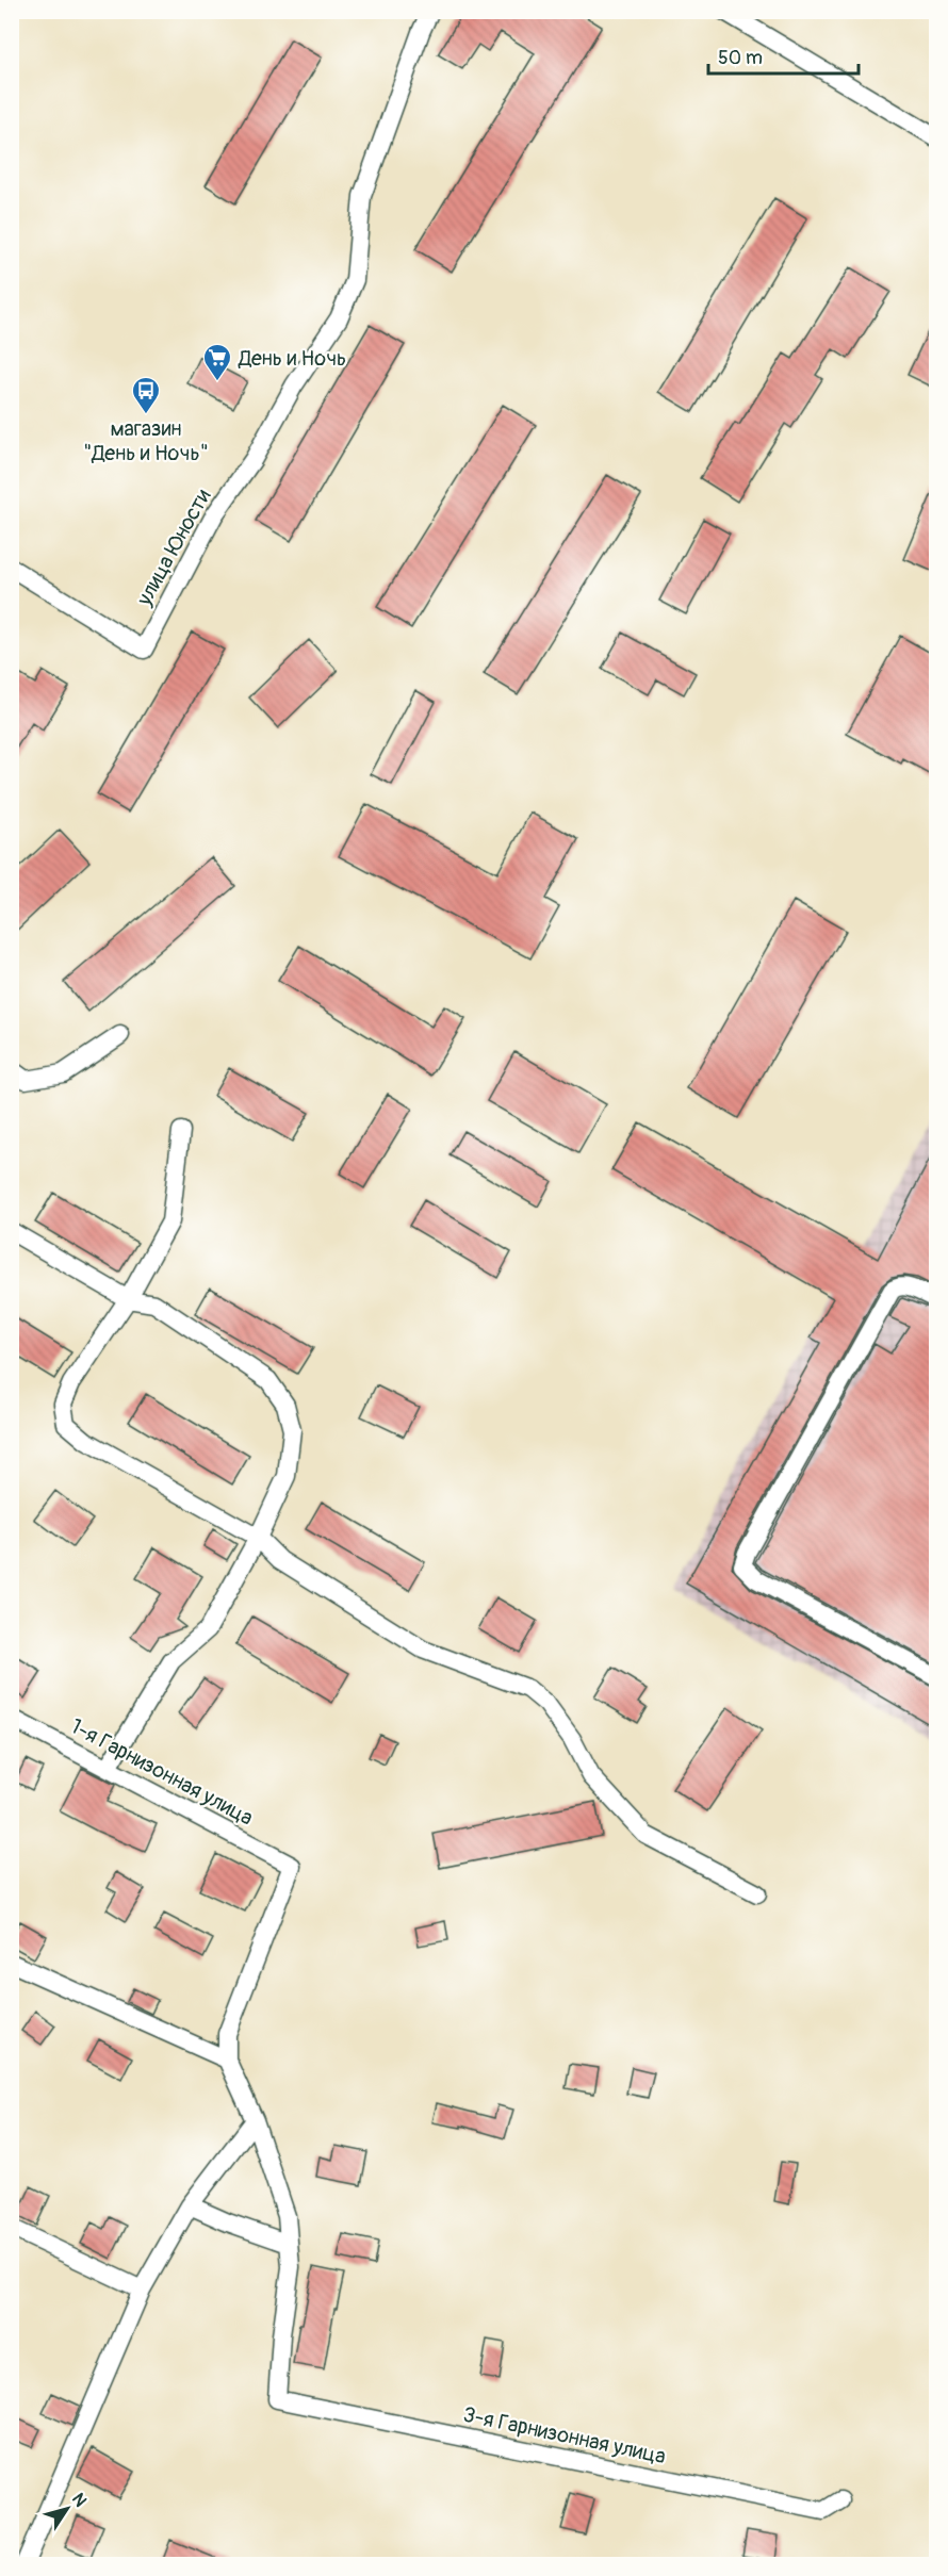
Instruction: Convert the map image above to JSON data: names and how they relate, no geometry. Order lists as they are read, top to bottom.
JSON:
{
  "streets": {
    "street": ["улица Юности", "1-я Гарнизонная улица", "3-я Гарнизонная улица"]
  },
  "places": {
    "supermarket": ["День и Ночь"],
    "bus stop": ["магазин \"День и Ночь\""]
  },
  "scale_bar": "50 m",
  "north": "top right"
}
